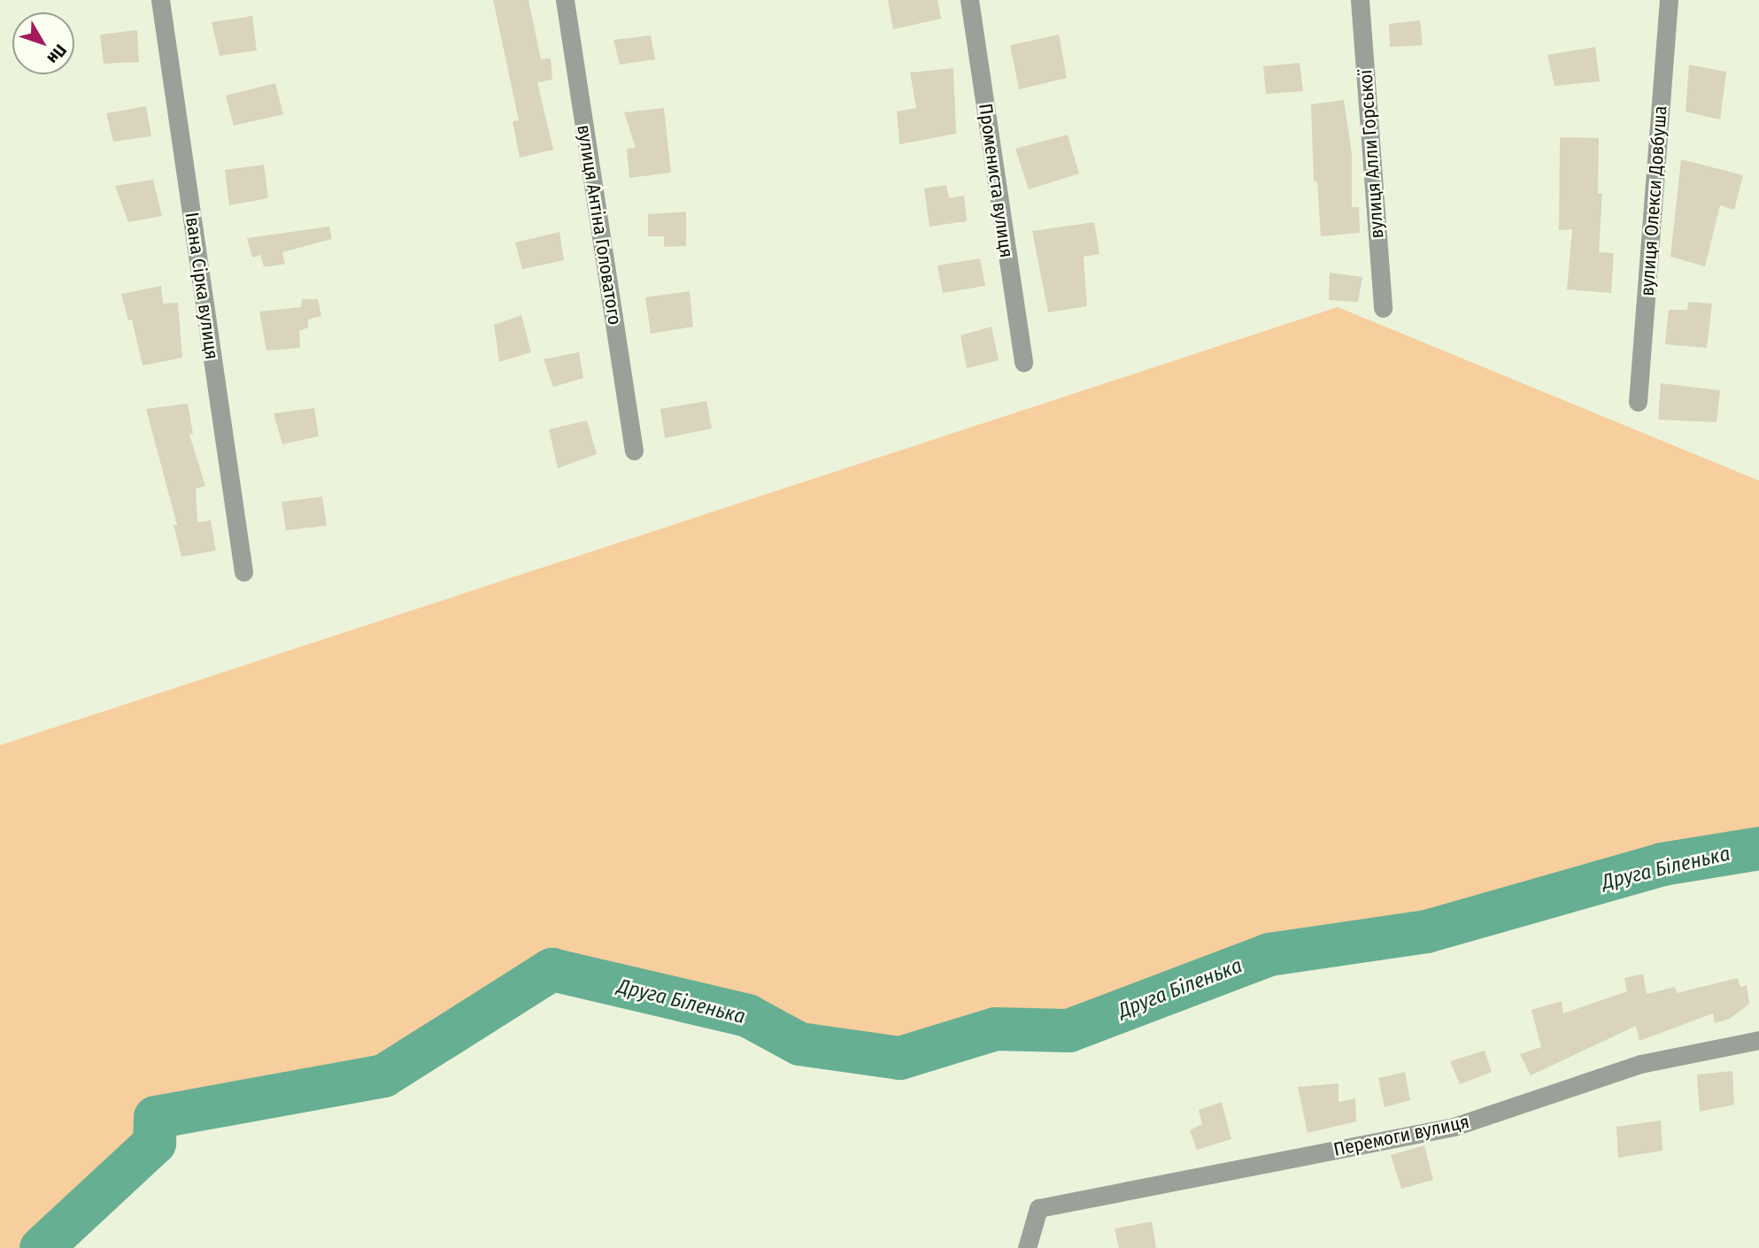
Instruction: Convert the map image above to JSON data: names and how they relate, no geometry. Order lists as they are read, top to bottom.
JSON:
{
  "streets": {
    "street": [
      "вулиця Алли Горської",
      "Промениста вулиця",
      "вулиця Олекси Довбуша",
      "вулиця Антіна Головатого",
      "Івана Сірка вулиця",
      "Перемоги вулиця"
    ]
  },
  "water": ["Друга Біленька"],
  "north": "bottom right"
}
